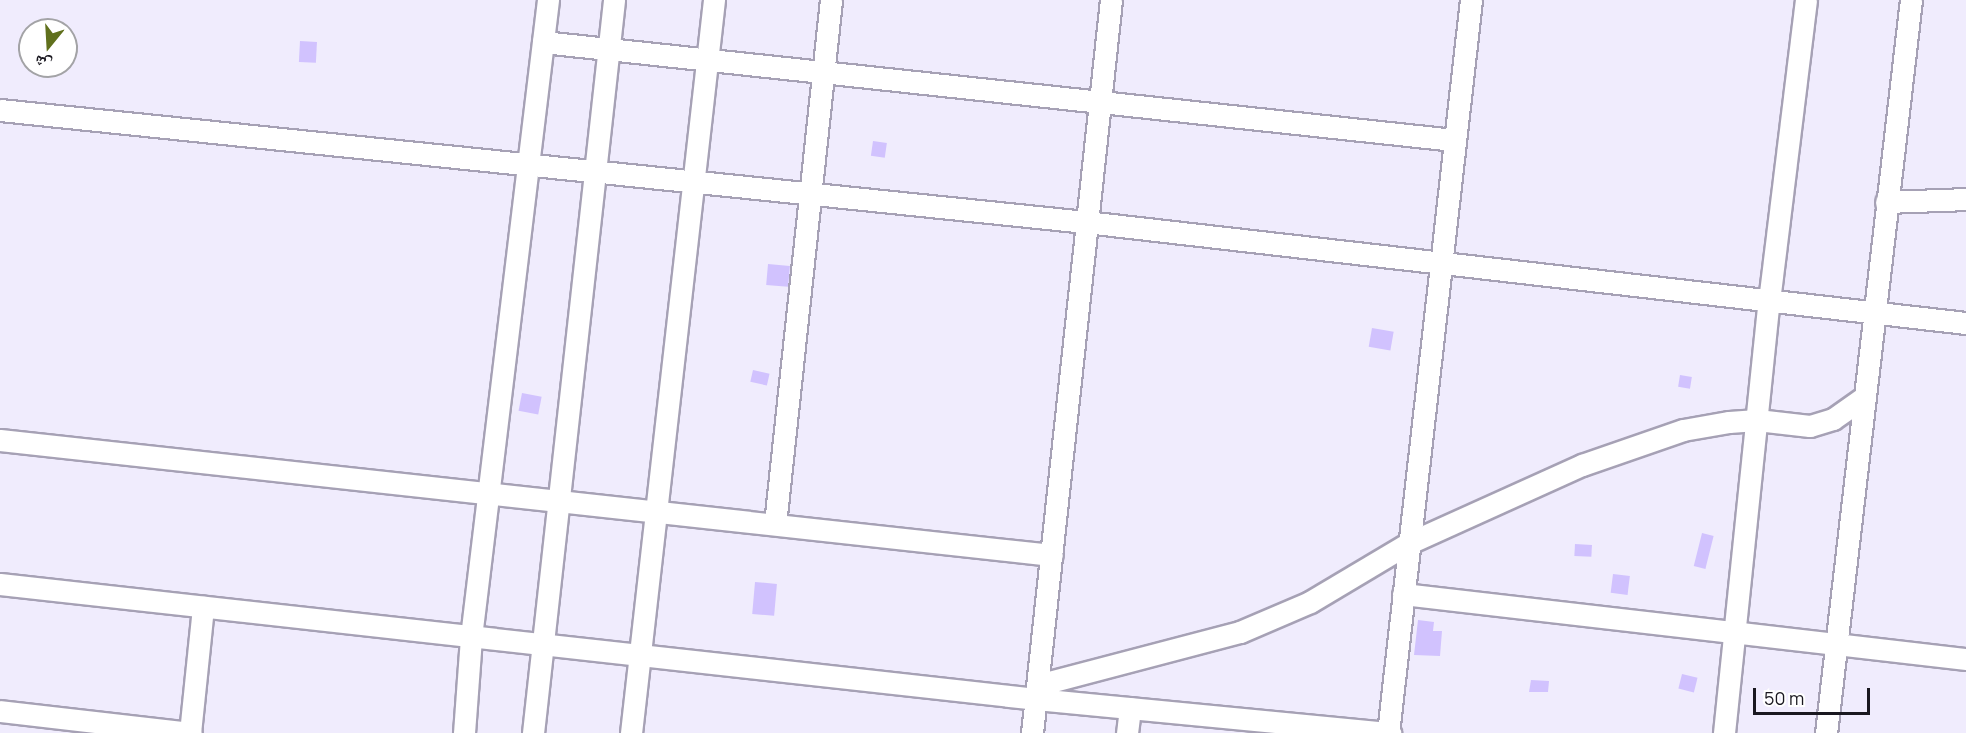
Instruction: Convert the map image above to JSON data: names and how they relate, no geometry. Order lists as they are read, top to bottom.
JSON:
{
  "scale_bar": "50 m",
  "north": "bottom"
}
